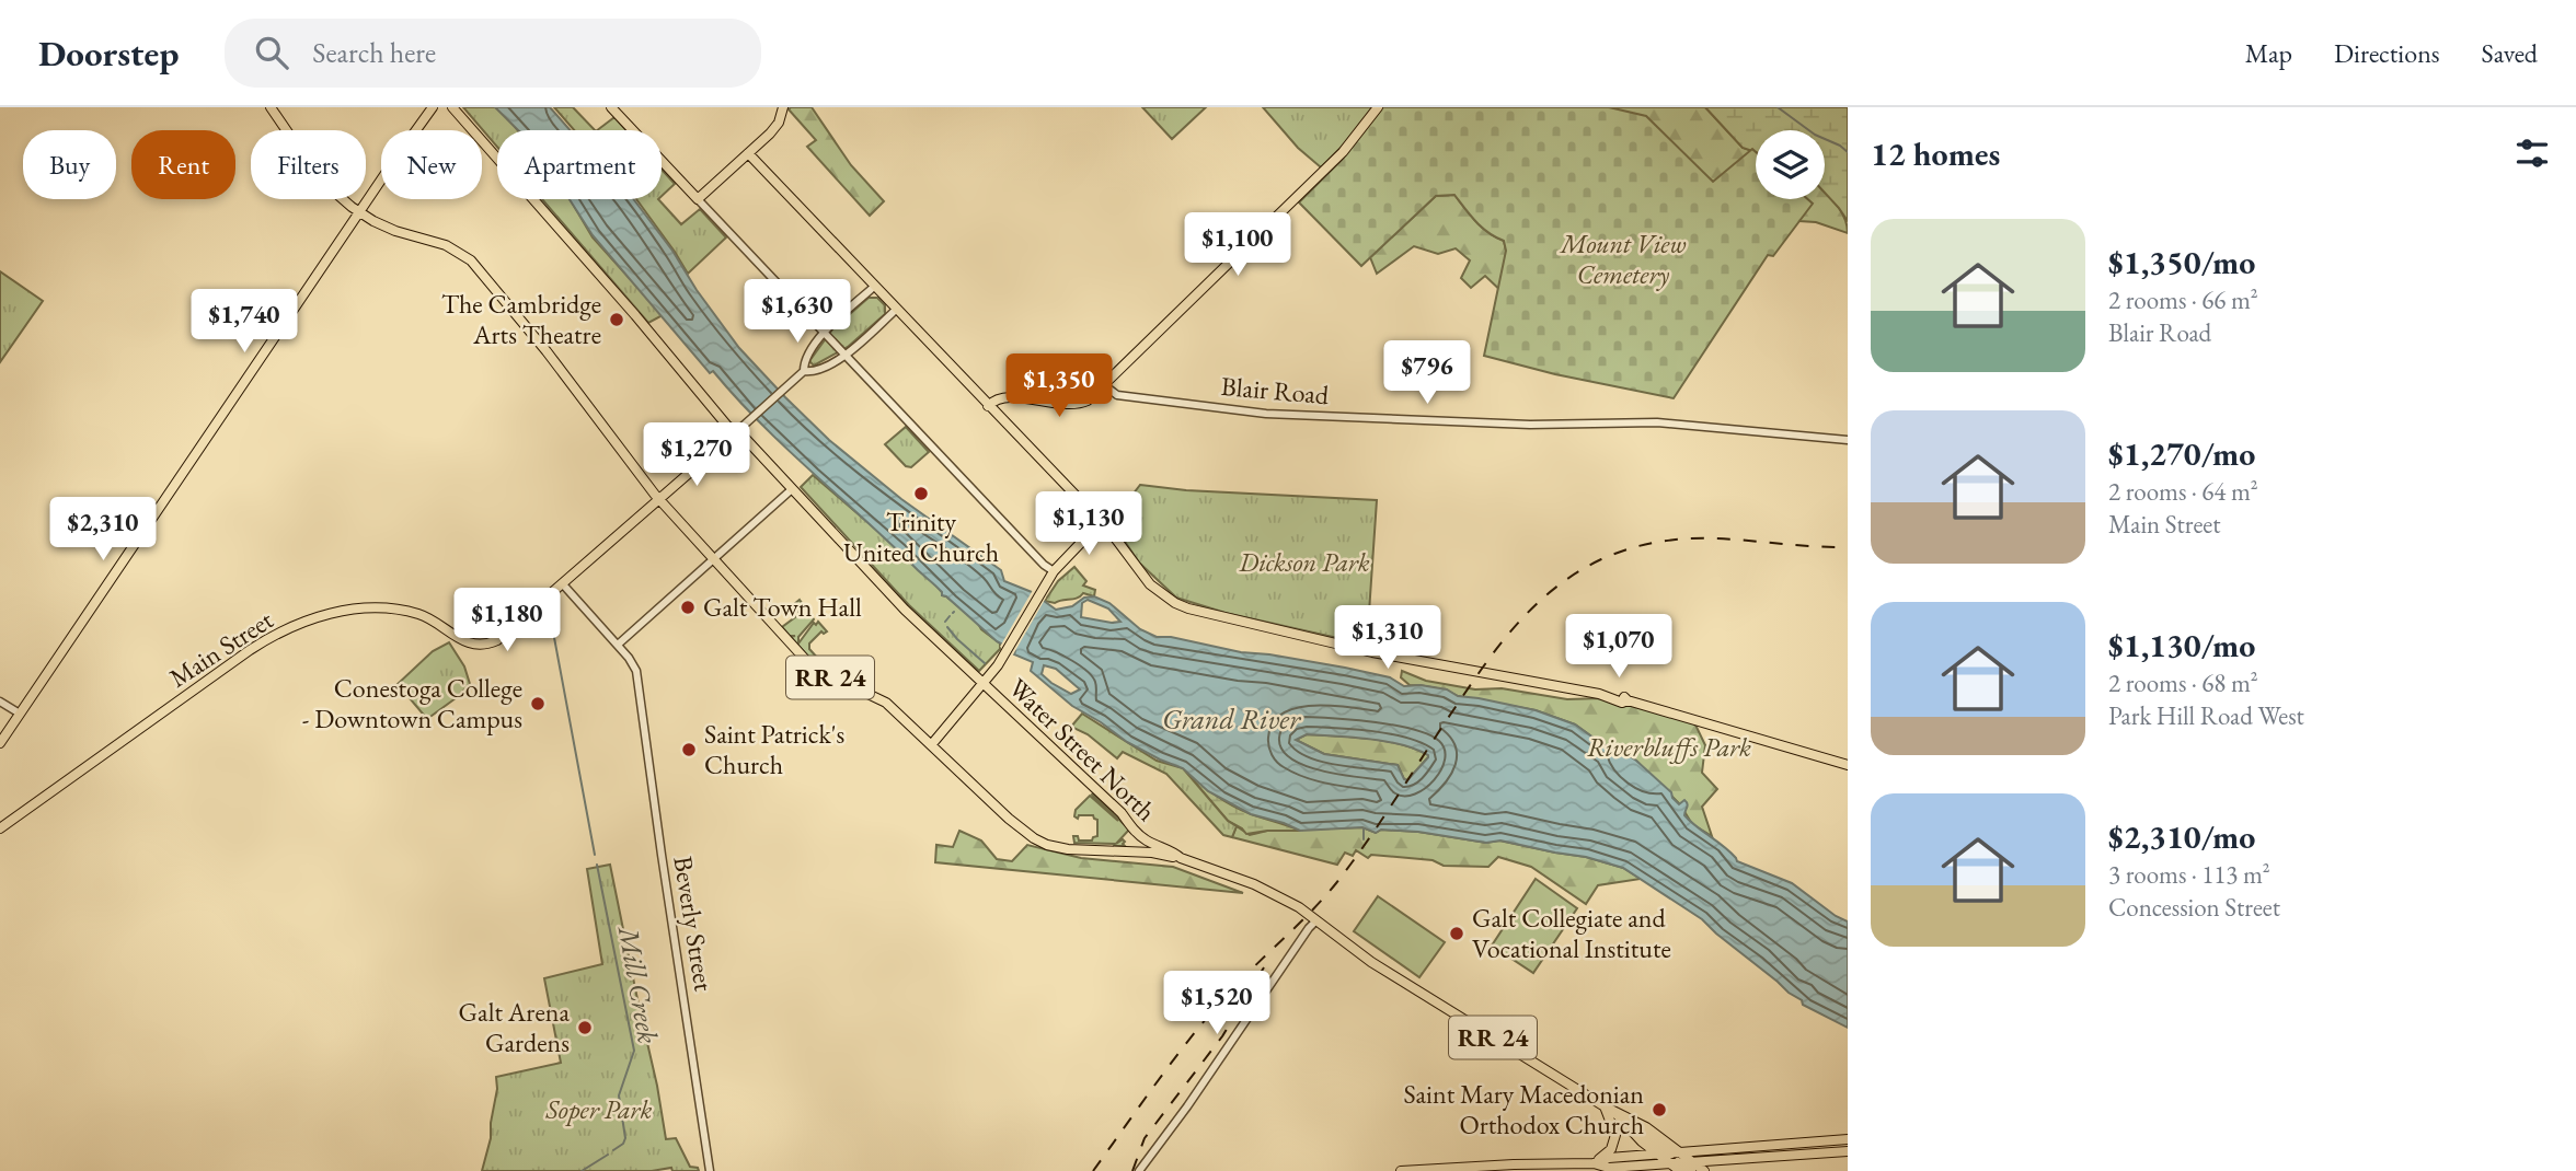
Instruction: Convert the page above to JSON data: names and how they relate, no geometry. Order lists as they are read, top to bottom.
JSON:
{
  "streets": {
    "main road": ["Main Street", "RR 24", "Water Street North"],
    "street": ["Blair Road", "Beverly Street"]
  },
  "crossings": [
    ["Main Street", "RR 24"],
    ["Main Street", "Water Street North"],
    ["Main Street", "Beverly Street"],
    ["RR 24", "Water Street North"]
  ],
  "water": ["Grand River", "Mill Creek"],
  "parks": [
    "Mount View Cemetery",
    "Dickson Park",
    "Riverbluffs Park",
    "Soper Park"
  ],
  "places": [
    "The Cambridge Arts Theatre",
    "Trinity United Church",
    "Galt Town Hall",
    "Conestoga College - Downtown Campus",
    "Saint Patrick's Church",
    "Galt Collegiate and Vocational Institute",
    "Galt Arena Gardens",
    "Saint Mary Macedonian Orthodox Church"
  ],
  "page": {
    "header": "Doorstep",
    "search": "Search here",
    "nav": ["Map", "Directions", "Saved"],
    "heading": "12 homes",
    "chip": [
      "Buy",
      "Rent",
      "Filters",
      "New",
      "Apartment"
    ],
    "list": [
      {
        "name": "$1,350/mo",
        "note": "2 rooms · 66 m² · Blair Road"
      },
      {
        "name": "$1,270/mo",
        "note": "2 rooms · 64 m² · Main Street"
      },
      {
        "name": "$1,130/mo",
        "note": "2 rooms · 68 m² · Park Hill Road West"
      },
      {
        "name": "$2,310/mo",
        "note": "3 rooms · 113 m² · Concession Street"
      }
    ],
    "price": [
      "$1,100",
      "$1,630",
      "$1,740",
      "$796",
      "$1,350",
      "$1,270",
      "$1,130",
      "$2,310",
      "$1,180",
      "$1,310",
      "$1,070",
      "$1,520"
    ]
  }
}
